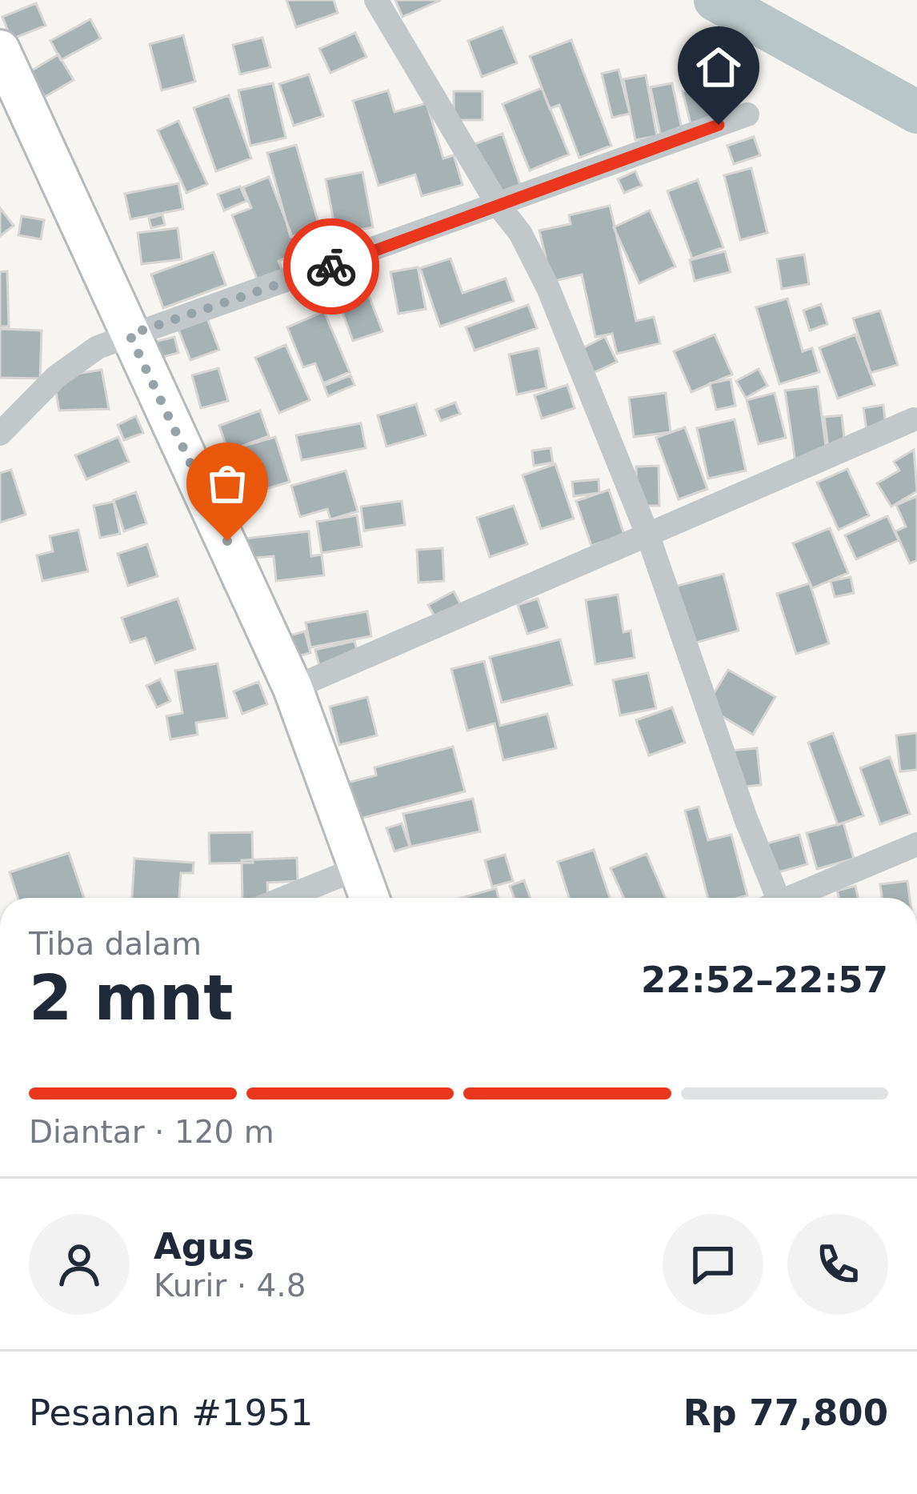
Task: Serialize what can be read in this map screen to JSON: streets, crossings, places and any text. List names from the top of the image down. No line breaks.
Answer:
{"page":{"heading":["2 mnt","Tiba dalam","22:52–22:57"],"panel":["Agus","Kurir · 4.8","Pesanan #1951","Rp 77,800"],"bar":"Diantar · 120 m"}}
